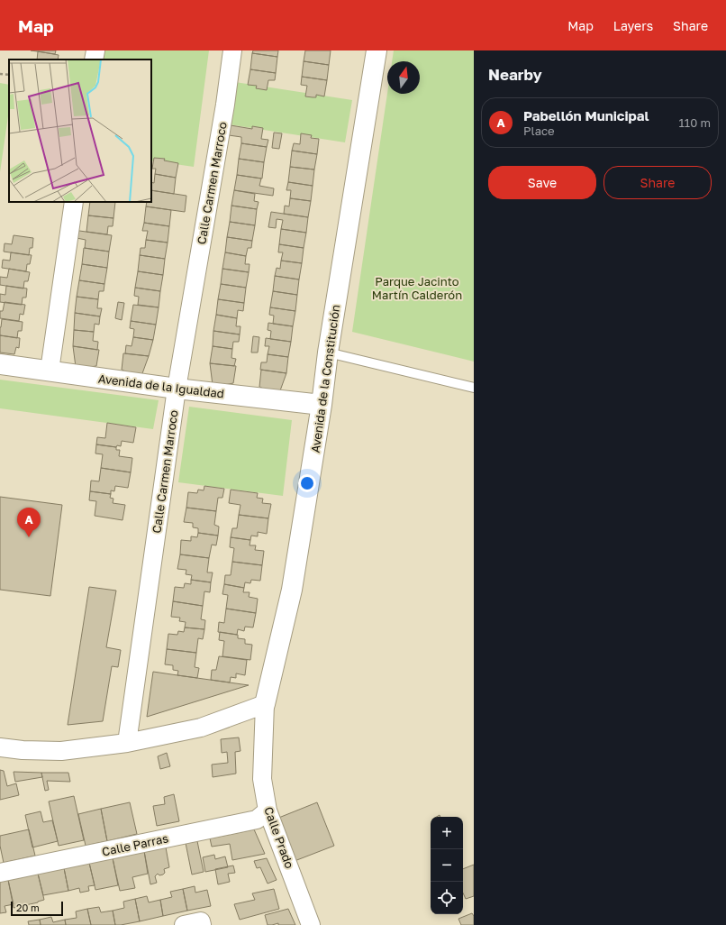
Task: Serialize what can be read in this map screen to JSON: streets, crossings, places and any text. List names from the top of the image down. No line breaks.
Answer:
{"streets":{"street":["Calle Carmen Marroco","Avenida de la Constitución","Avenida de la Igualdad","Calle Prado","Calle Parras"]},"crossings":[["Calle Carmen Marroco","Avenida de la Igualdad"],["Avenida de la Constitución","Avenida de la Igualdad"],["Avenida de la Constitución","Calle Prado"],["Calle Prado","Calle Parras"]],"parks":["Parque Jacinto Martín Calderón"],"scale_bar":"20 m","north":"top","page":{"header":"Map","nav":["Map","Layers","Share"],"heading":"Nearby","list":[{"mark":"A","name":"Pabellón Municipal","note":"Place","value":"110 m"}],"buttons":["Save","Share"],"pins":"A","map_buttons":["+","−"],"scale":"20 m"}}
